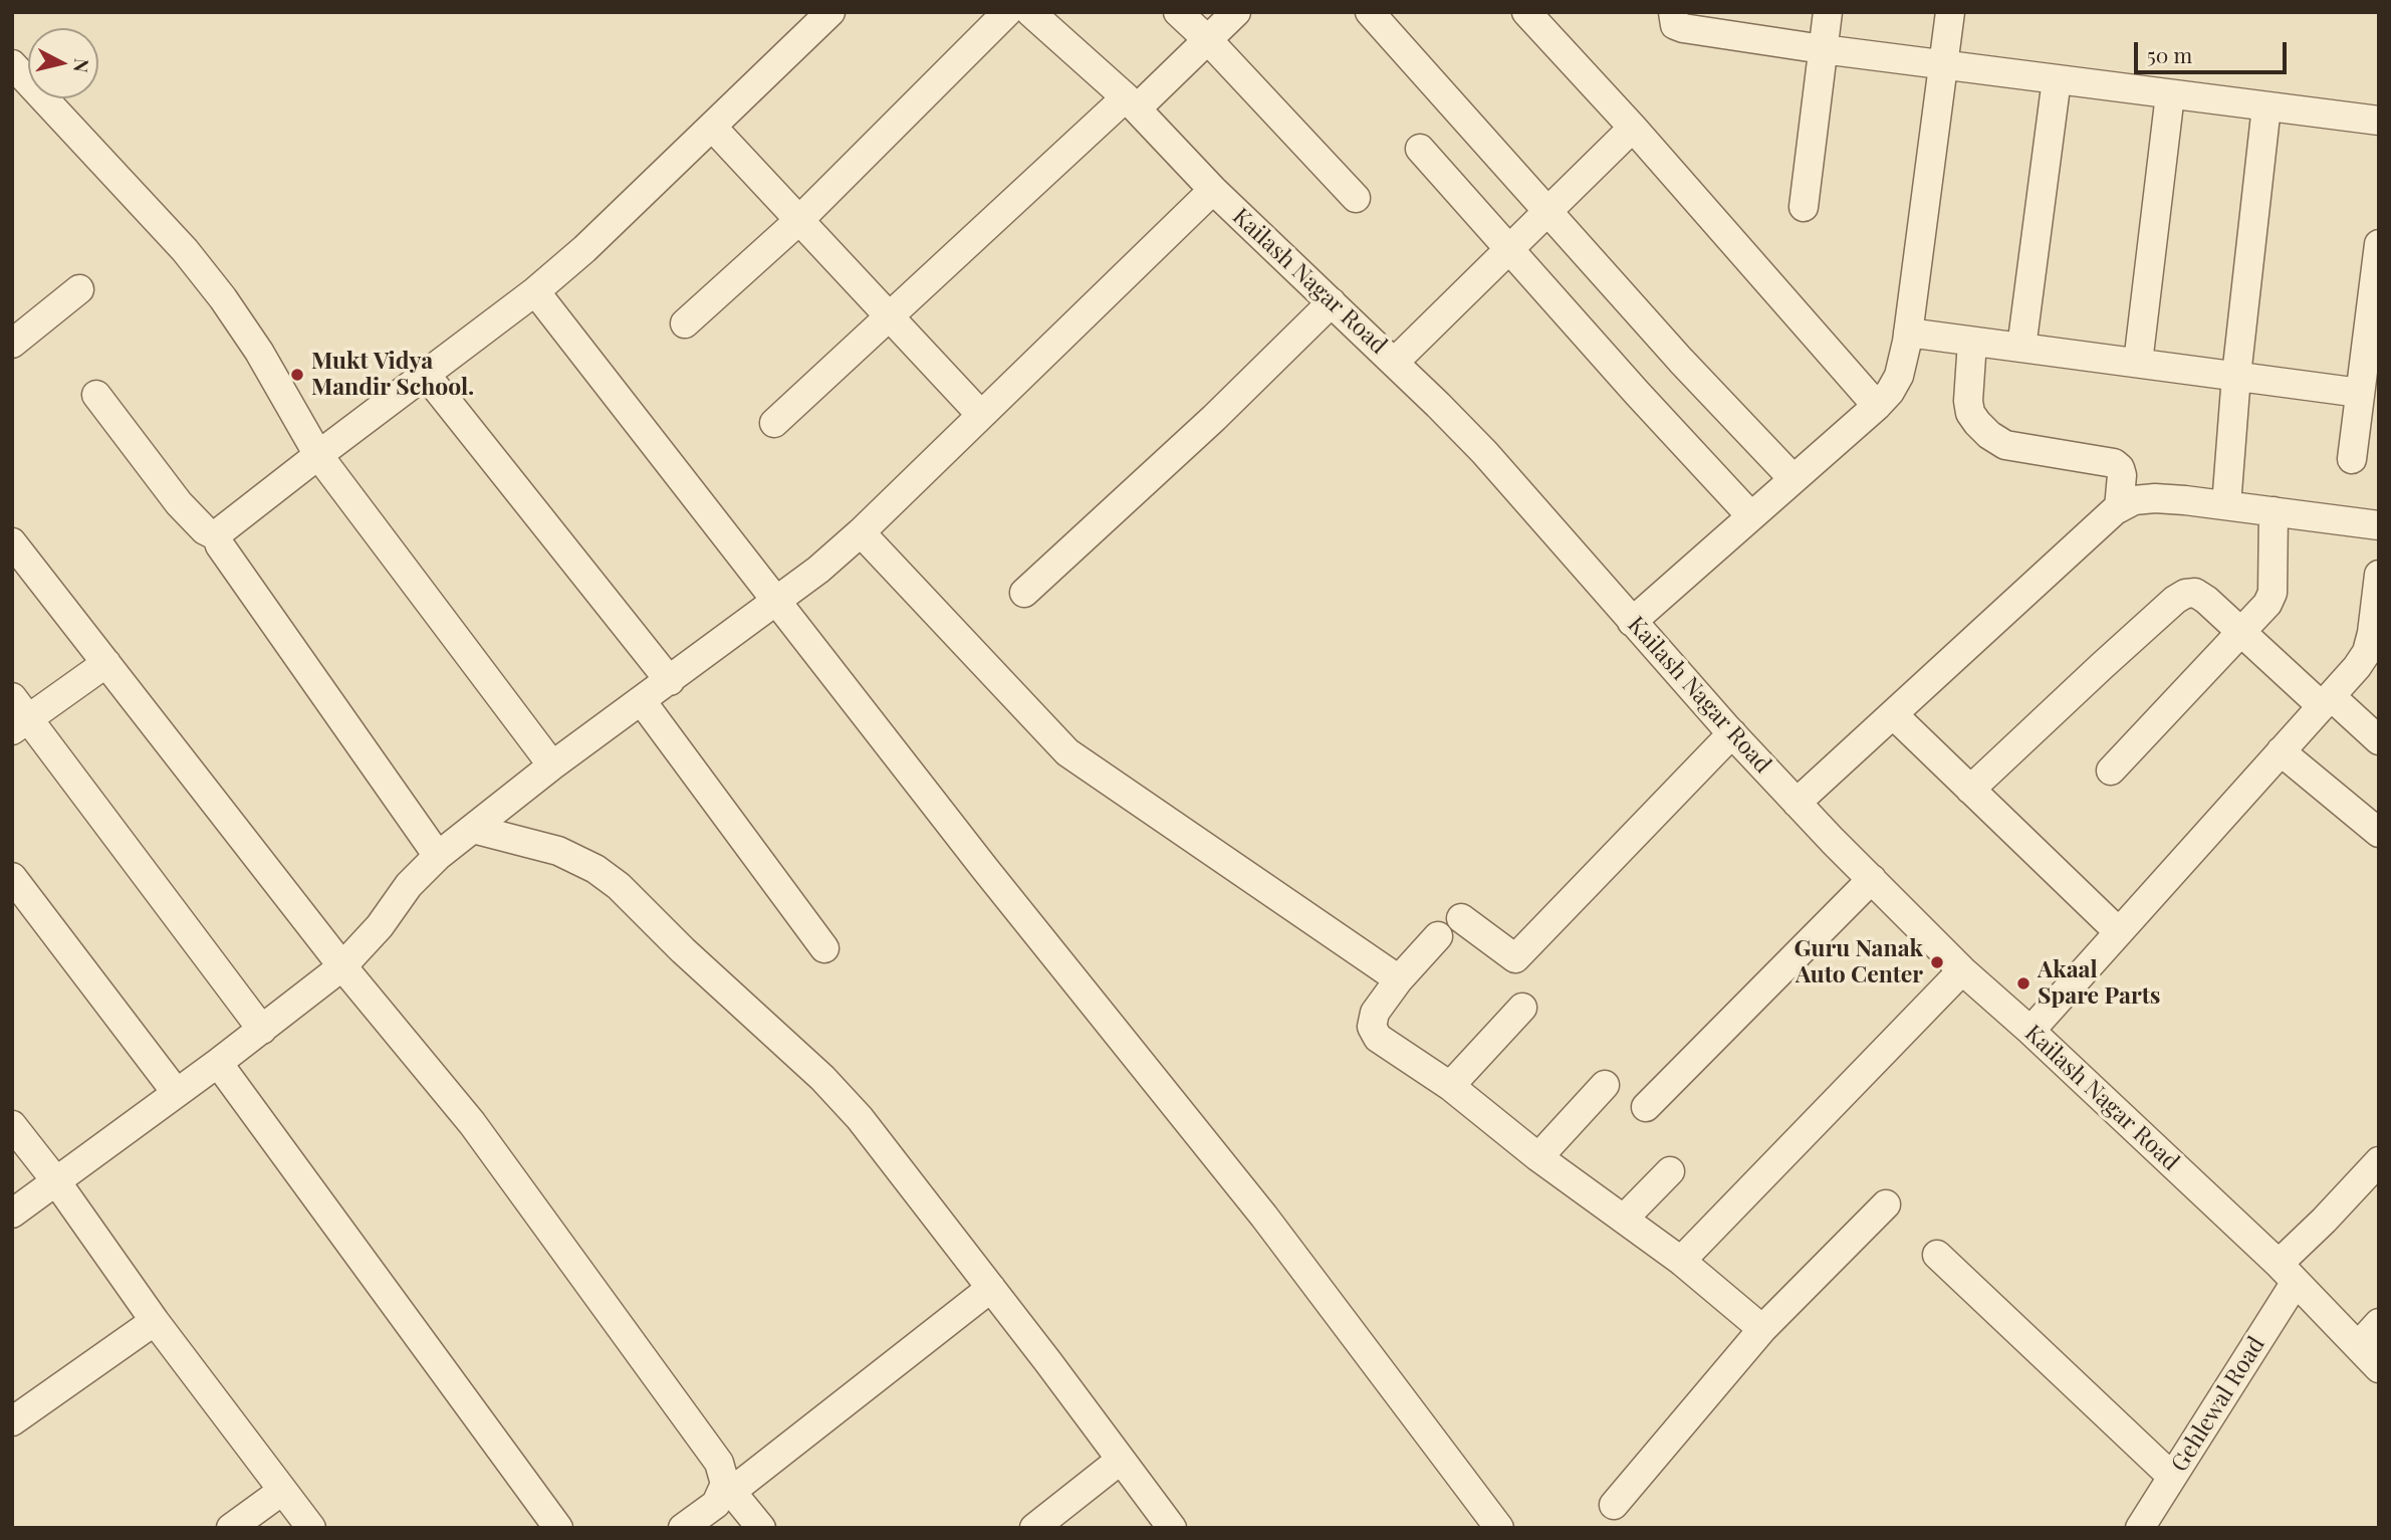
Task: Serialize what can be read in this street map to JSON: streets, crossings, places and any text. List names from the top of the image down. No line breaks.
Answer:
{"streets":{"street":["Kailash Nagar Road","Gehlewal Road"]},"crossings":[["Kailash Nagar Road","Gehlewal Road"]],"places":["Mukt Vidya Mandir School.","Guru Nanak Auto Center","Akaal Spare Parts"],"scale_bar":"50 m","north":"right"}
